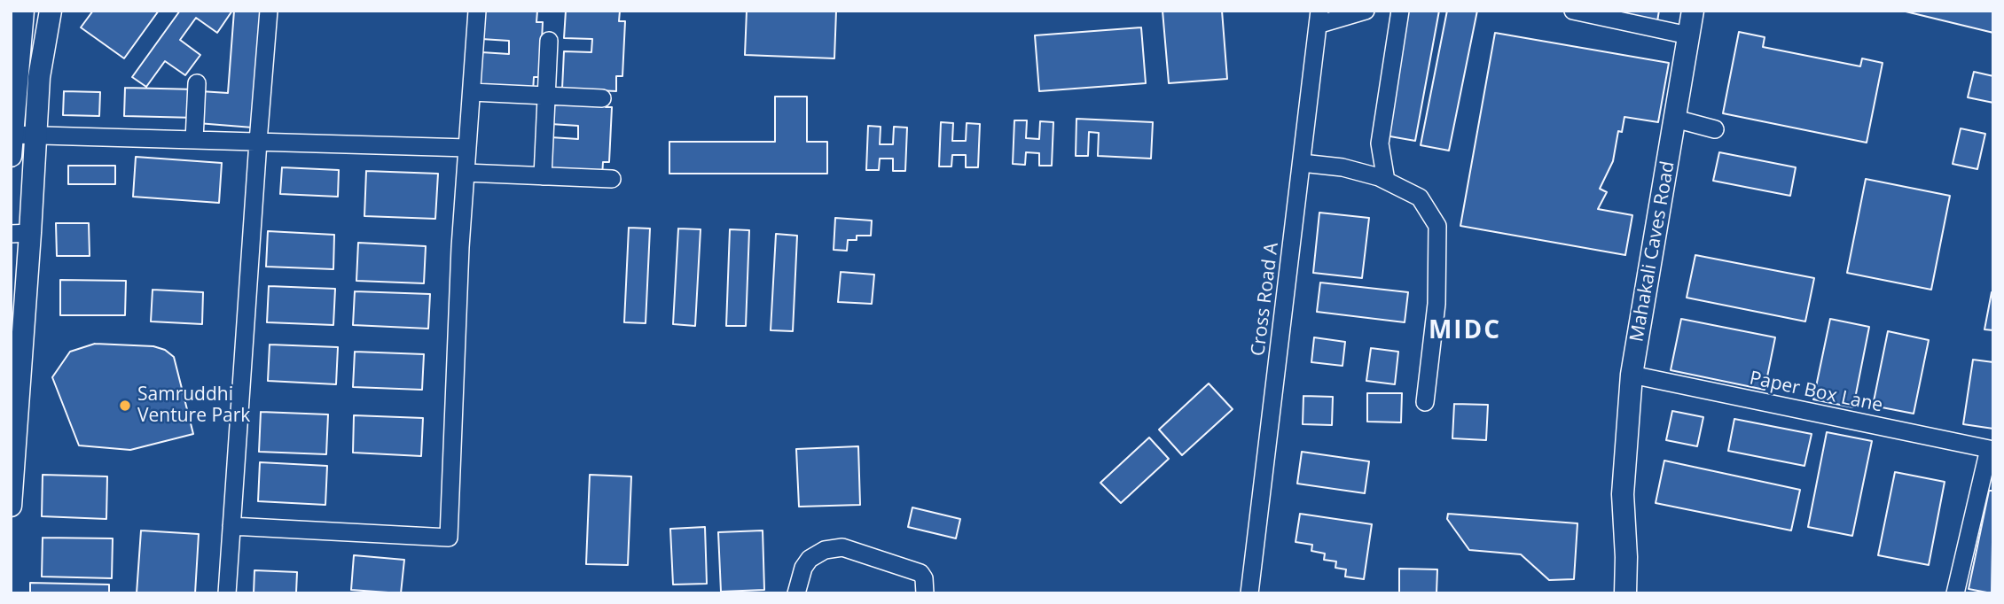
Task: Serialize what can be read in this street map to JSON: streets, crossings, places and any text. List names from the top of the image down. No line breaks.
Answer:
{"streets":{"main road":["Mahakali Caves Road"],"street":["Cross Road A","Paper Box Lane"]},"crossings":[["Mahakali Caves Road","Paper Box Lane"]],"districts":["MIDC"],"places":["Samruddhi Venture Park"]}
